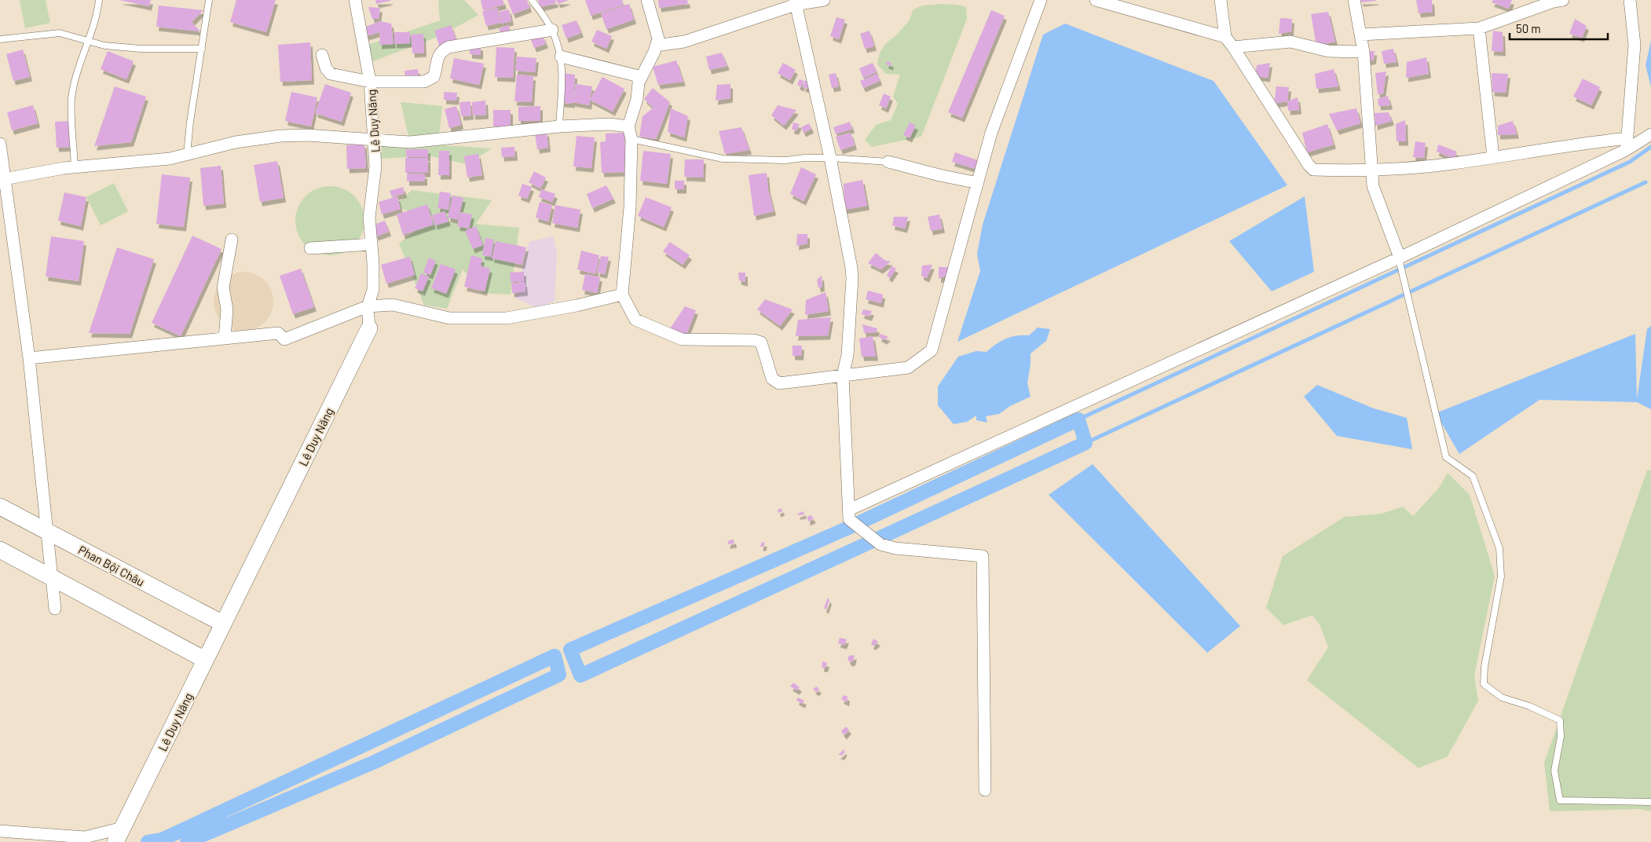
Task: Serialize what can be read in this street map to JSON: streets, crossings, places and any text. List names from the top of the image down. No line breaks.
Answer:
{"streets":{"street":["Lê Duy Năng","Phan Bội Châu"]},"crossings":[["Lê Duy Năng","Phan Bội Châu"]],"scale_bar":"50 m"}
